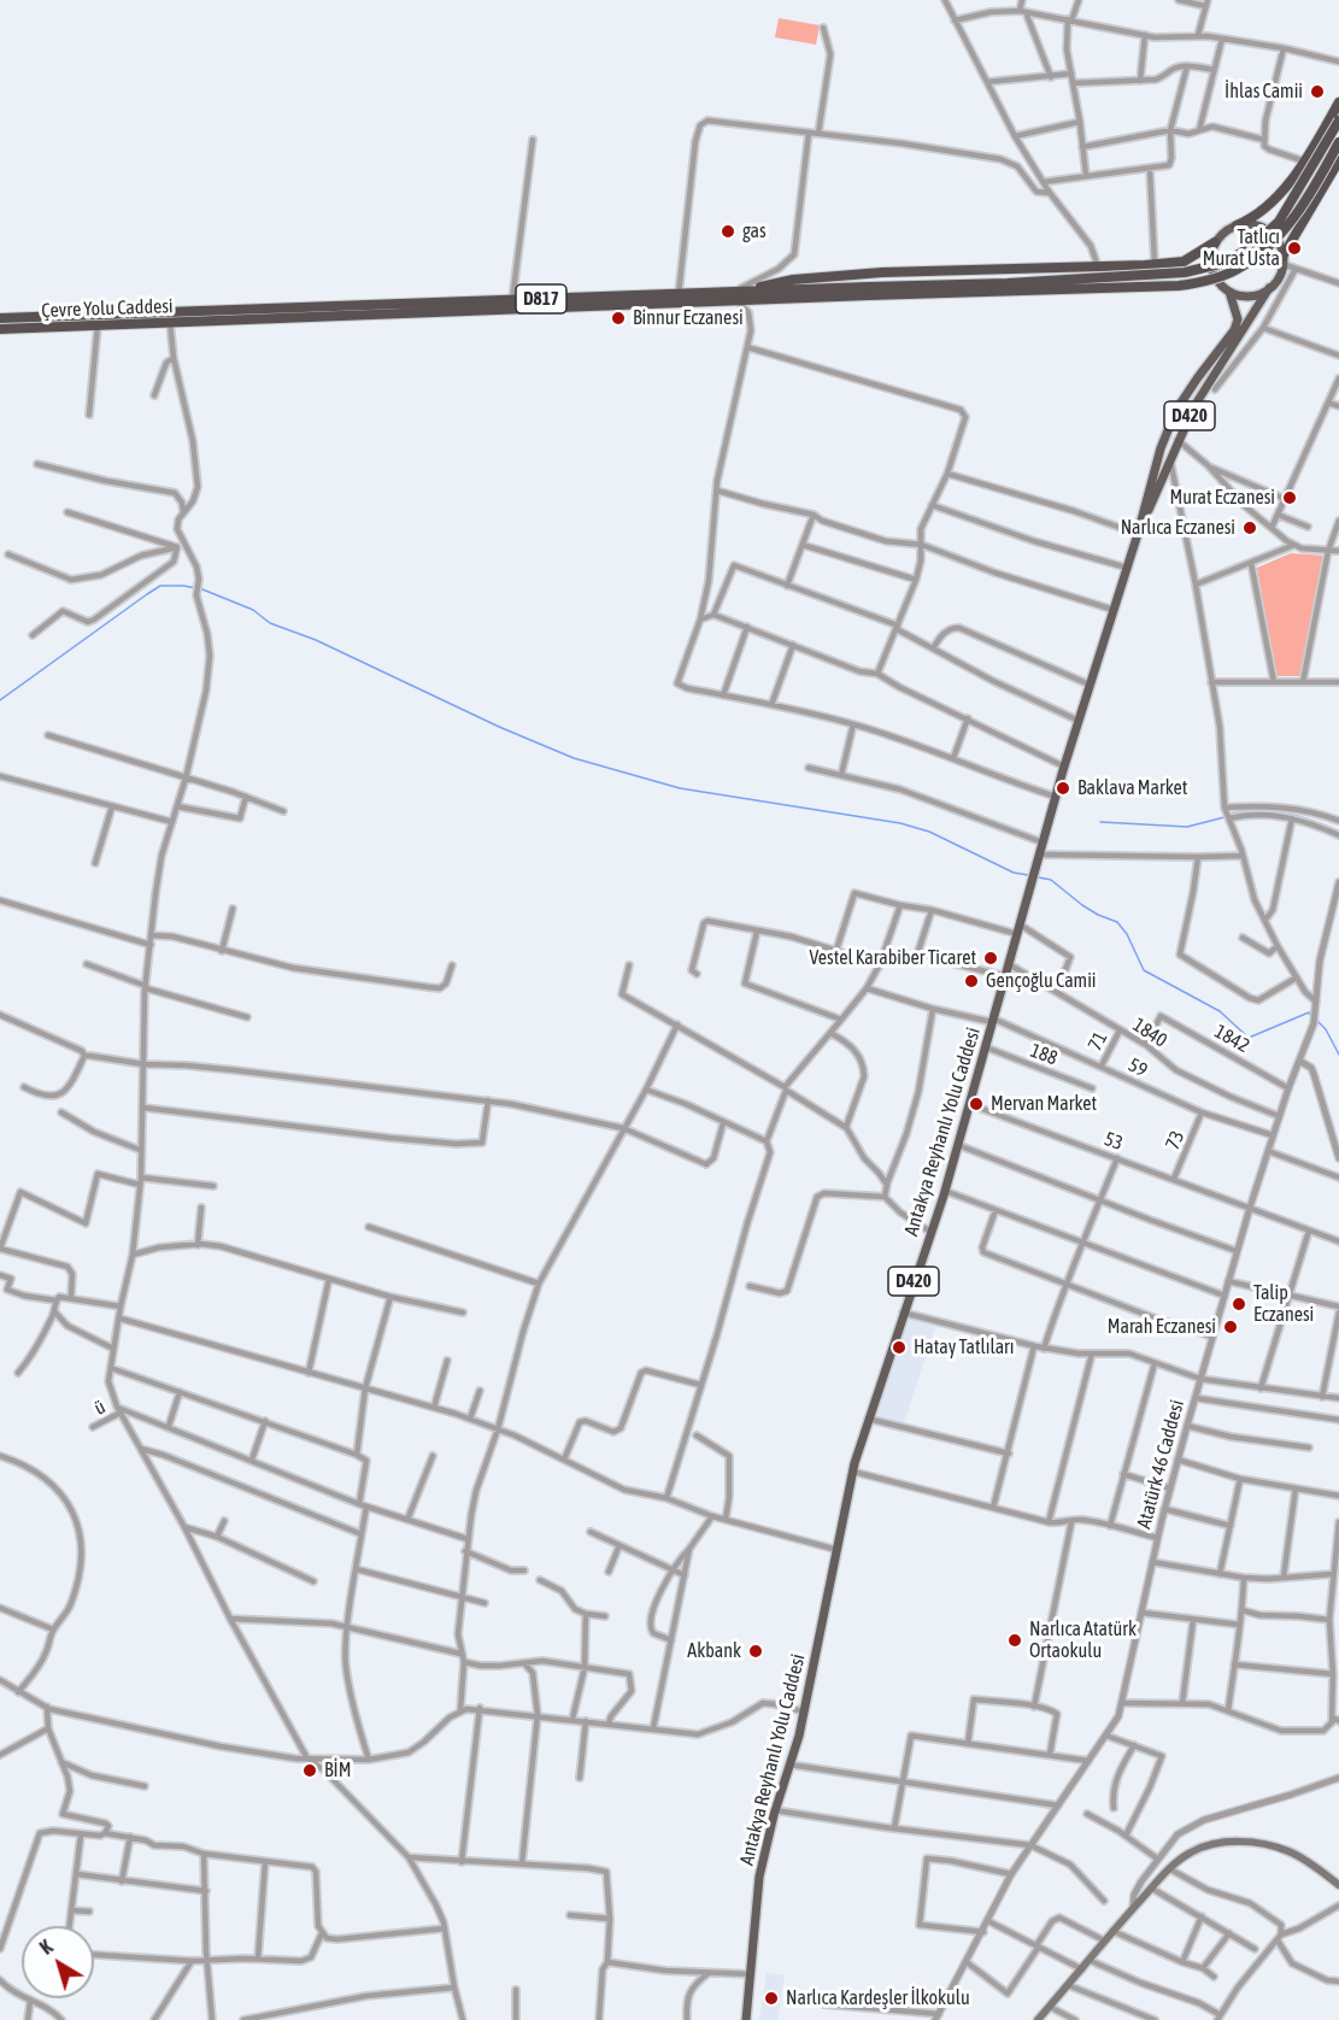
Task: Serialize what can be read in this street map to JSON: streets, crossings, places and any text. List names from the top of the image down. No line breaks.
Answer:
{"streets":{"highway":["D817","Çevre Yolu Caddesi"],"main road":["D420","Antakya Reyhanlı Yolu Caddesi"],"street":["1840","1842","71","188","59","73","53","ü","Atatürk 46 Caddesi"]},"crossings":[["D817","Çevre Yolu Caddesi"],["D420","Antakya Reyhanlı Yolu Caddesi"],["1840","1842"],["1840","71"],["1840","Antakya Reyhanlı Yolu Caddesi"],["1840","Atatürk 46 Caddesi"],["1842","Atatürk 46 Caddesi"],["71","59"],["188","Antakya Reyhanlı Yolu Caddesi"],["59","Antakya Reyhanlı Yolu Caddesi"],["59","73"],["59","Atatürk 46 Caddesi"],["Antakya Reyhanlı Yolu Caddesi","53"],["73","53"],["53","Atatürk 46 Caddesi"]],"places":["İhlas Camii","gas","Tatlıcı Murat Usta","Binnur Eczanesi","Murat Eczanesi","Narlıca Eczanesi","Baklava Market","Vestel Karabiber Ticaret","Gençoğlu Camii","Mervan Market","Talip Eczanesi","Marah Eczanesi","Hatay Tatlıları","Narlıca Atatürk Ortaokulu","Akbank","BİM","Narlıca Kardeşler İlkokulu"],"north":"top left"}
